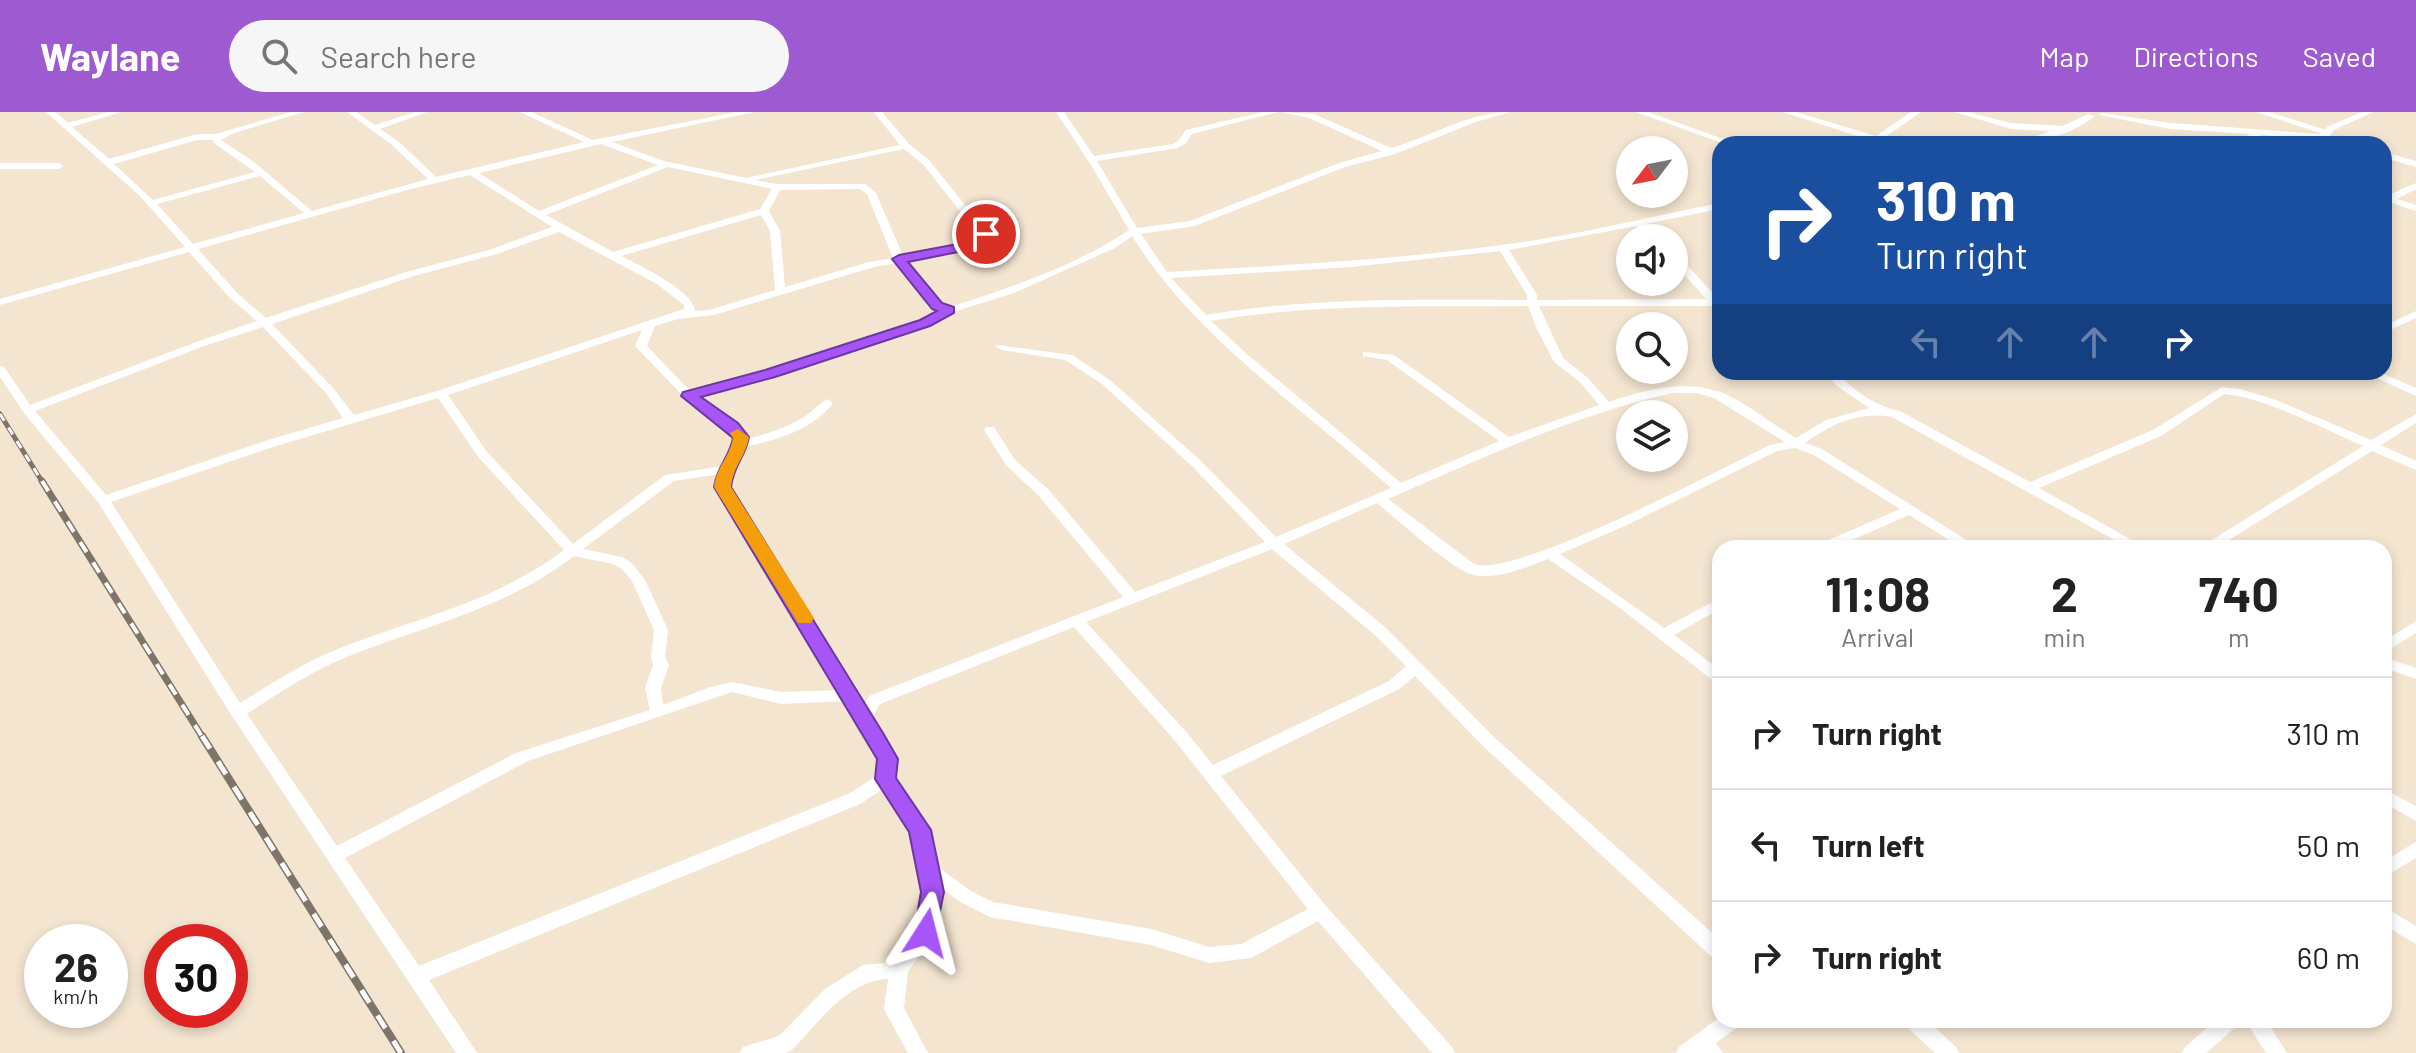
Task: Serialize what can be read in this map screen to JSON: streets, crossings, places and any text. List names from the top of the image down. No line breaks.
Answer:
{"north":"bottom left","page":{"header":"Waylane","search":"Search here","nav":["Map","Directions","Saved"],"turn":["310 m","Turn right"],"eta":["11:08","Arrival","2","min","740","m"],"list":[{"name":"Turn right","value":"310 m"},{"name":"Turn left","value":"50 m"},{"name":"Turn right","value":"60 m"}],"speed":"26 km/h","limit":"30"}}
